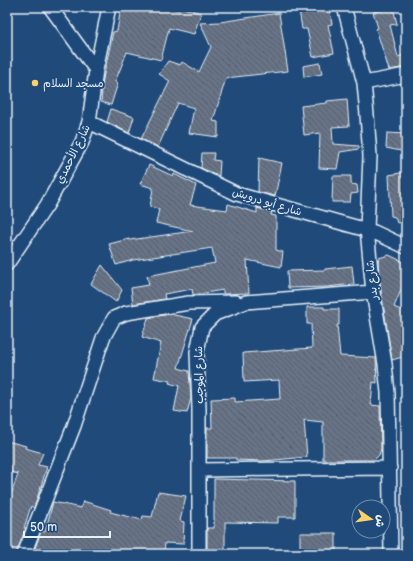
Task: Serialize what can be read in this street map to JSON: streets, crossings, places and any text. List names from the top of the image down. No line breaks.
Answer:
{"streets":{"street":["شارع الأحمدي","شارع أبو درويش","شارع بدر","شارع الموجب"]},"crossings":[["شارع الأحمدي","شارع أبو درويش"],["شارع أبو درويش","شارع بدر"],["شارع بدر","شارع الموجب"]],"places":["مسجد السلام"],"scale_bar":"50 m","north":"right"}
